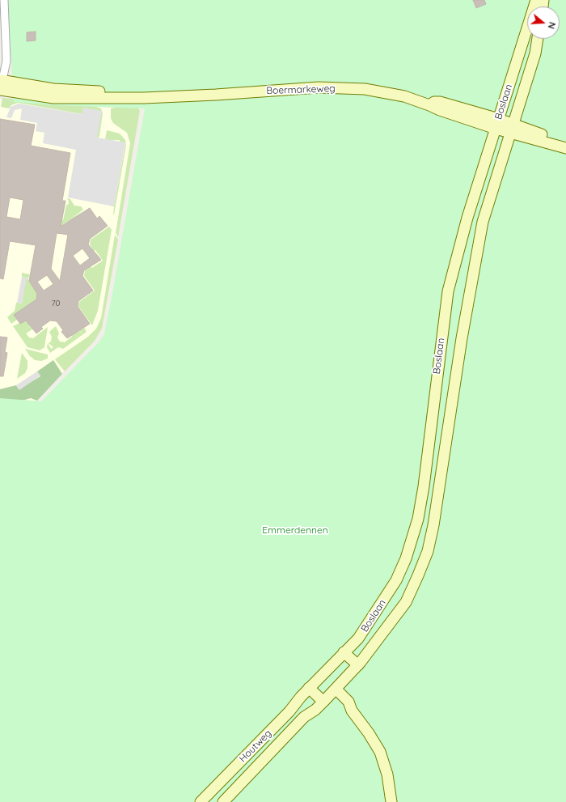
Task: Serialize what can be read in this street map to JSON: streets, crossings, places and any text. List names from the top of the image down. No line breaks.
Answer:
{"streets":{"main road":["Boermarkeweg","Boslaan","Houtweg"]},"crossings":[["Boermarkeweg","Boslaan"],["Boslaan","Houtweg"]],"parks":["Emmerdennen"],"house_numbers":["70"],"north":"right"}
